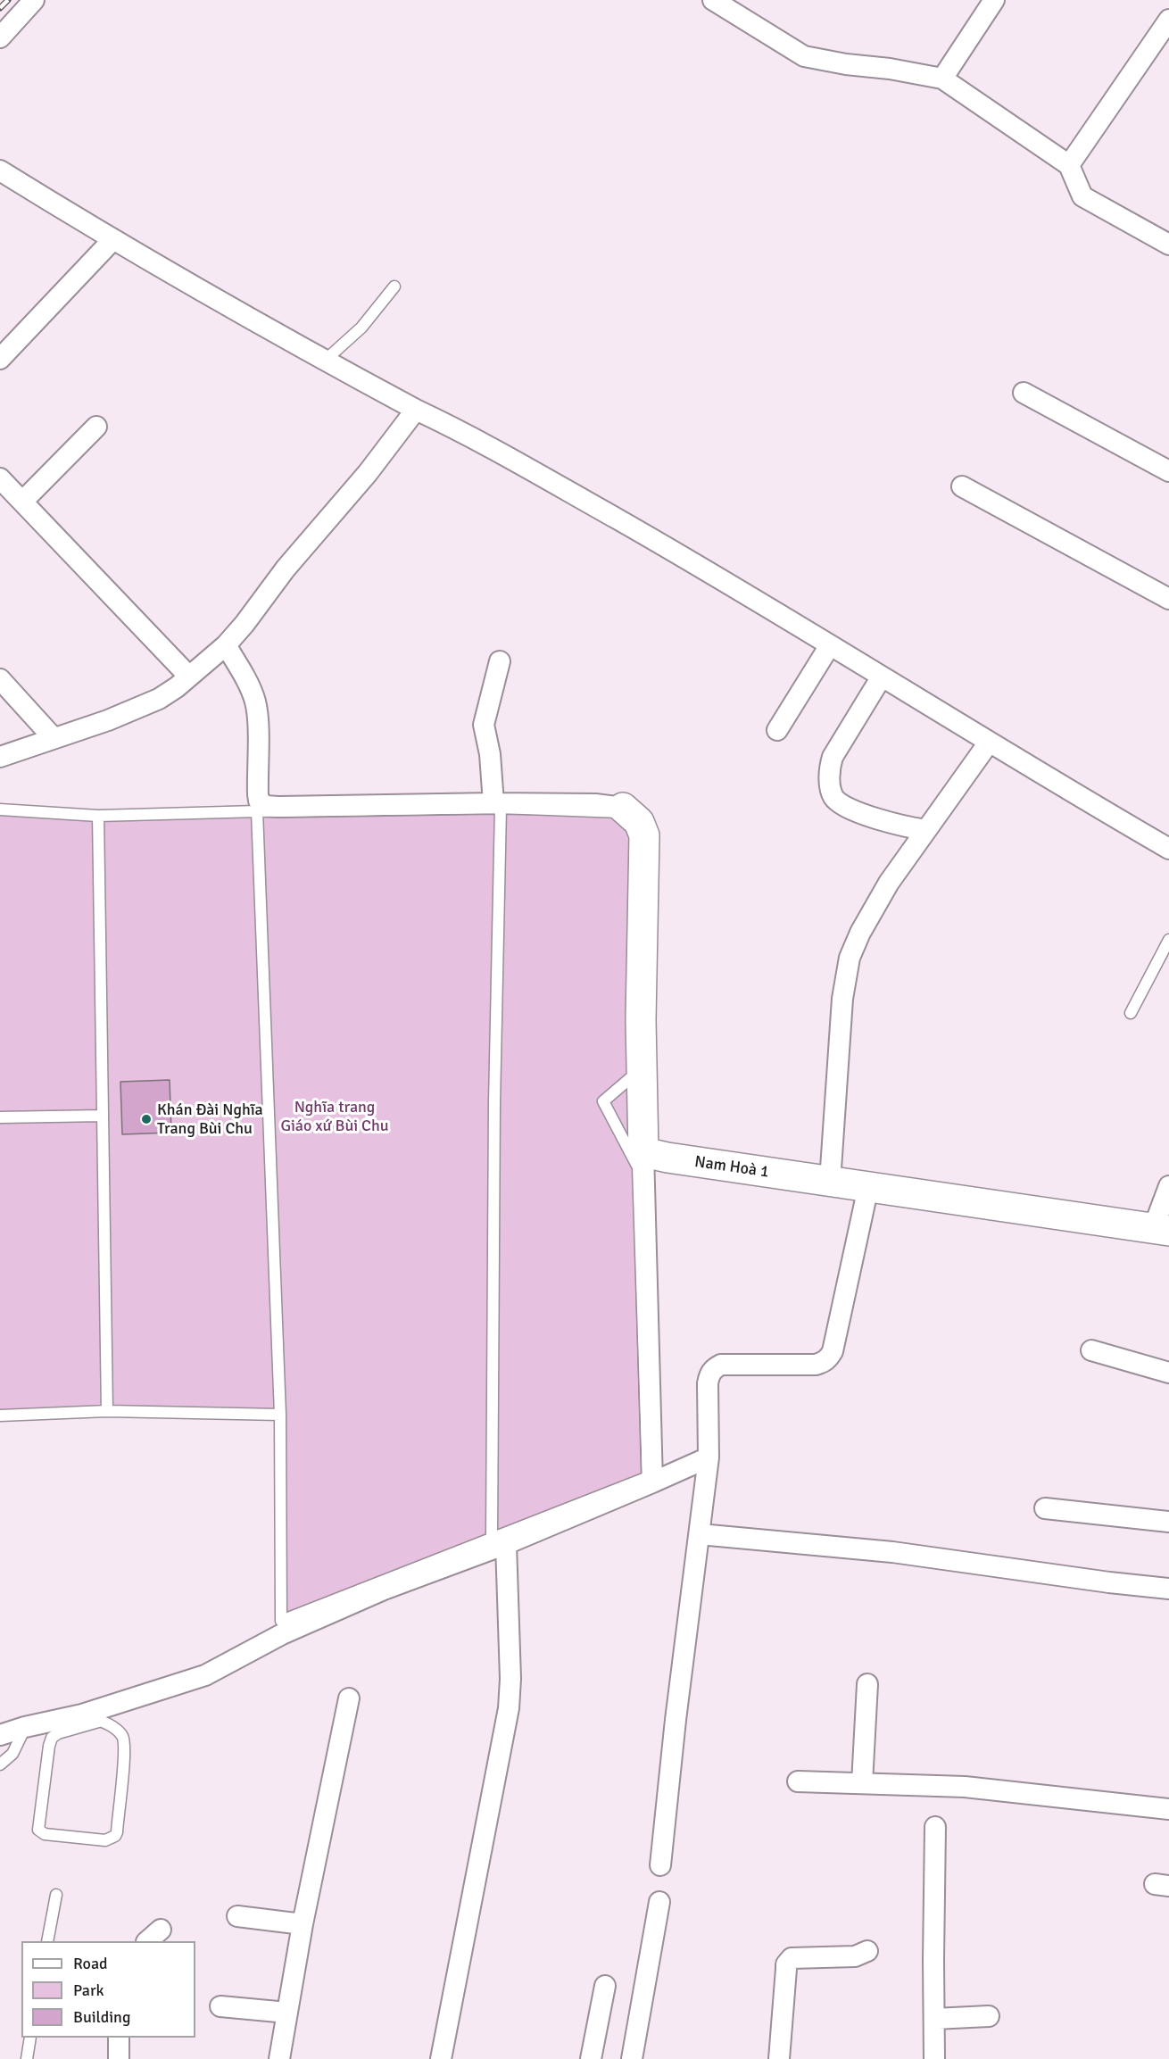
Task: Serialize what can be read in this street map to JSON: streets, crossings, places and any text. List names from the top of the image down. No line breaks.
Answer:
{"streets":{"street":["Nam Hoà 1"]},"parks":["Nghĩa trang Giáo xứ Bùi Chu"],"places":["Khán Đài Nghĩa Trang Bùi Chu"],"legend":["Road","Park","Building"]}
